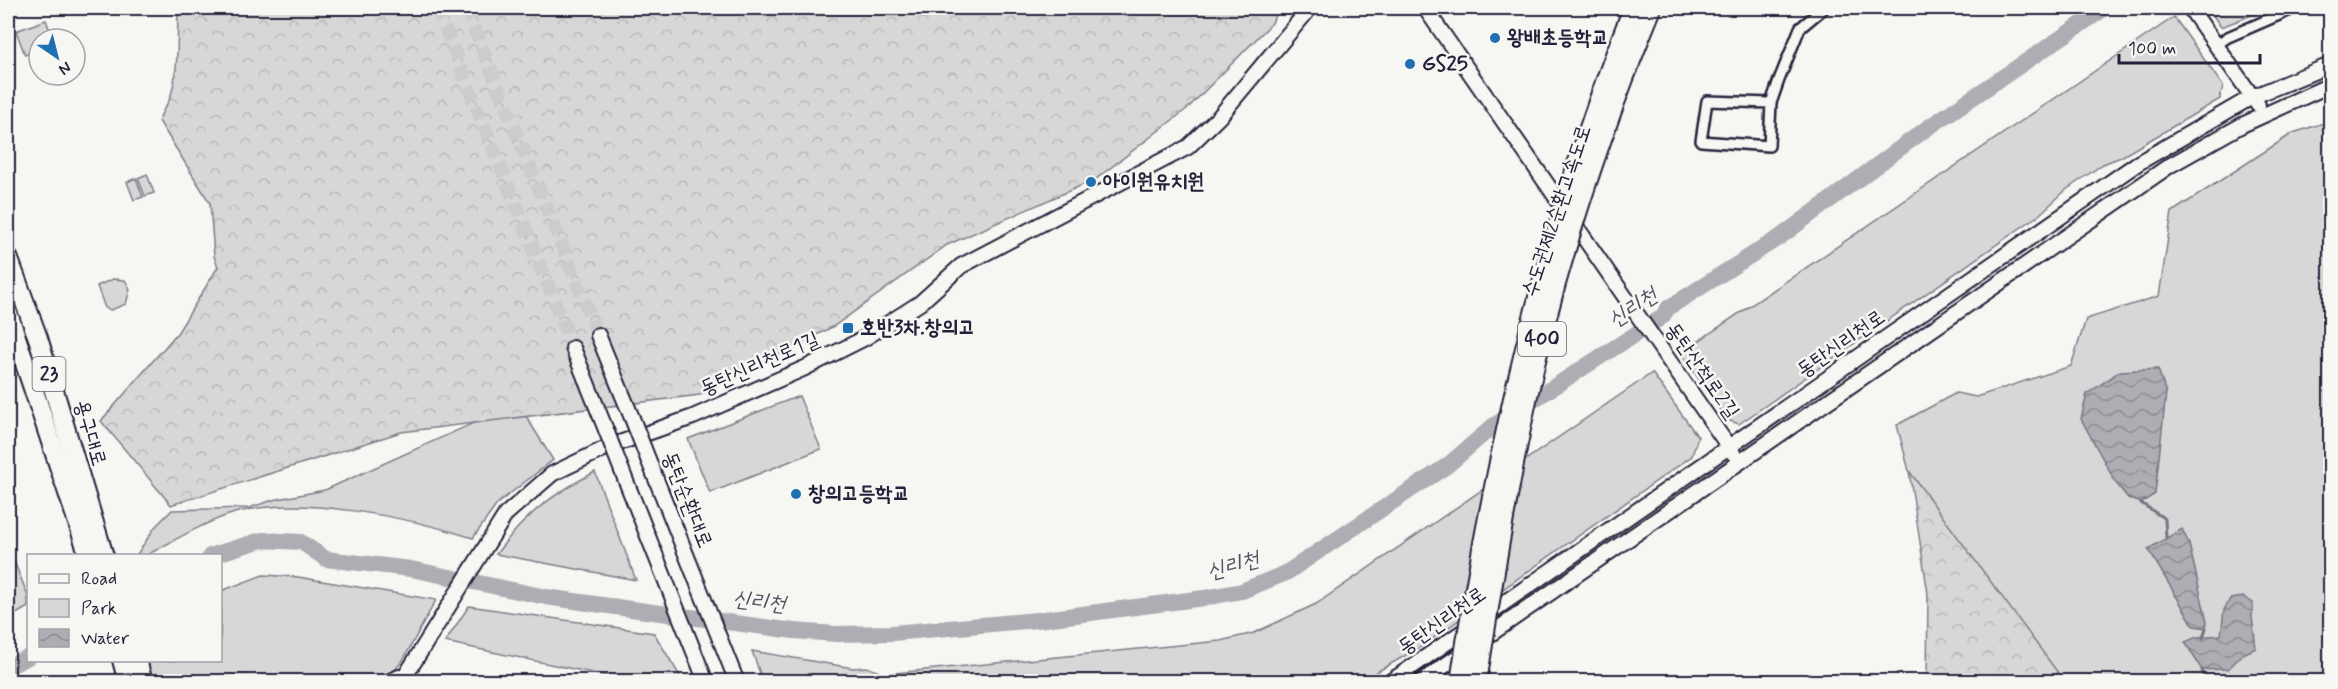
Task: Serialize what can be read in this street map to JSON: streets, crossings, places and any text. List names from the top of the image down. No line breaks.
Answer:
{"streets":{"highway":["수도권제2순환고속도로","400","23","용구대로"],"main road":["동탄신리천로","동탄신리천로1길","동탄산척로2길","동탄순환대로"]},"crossings":[["동탄신리천로","동탄산척로2길"]],"water":["신리천"],"places":{"other":["왕배초등학교","GS25","아이원유치원","창의고등학교"],"transit":["호반3차.창의고"]},"legend":["Road","Park","Water"],"scale_bar":"100 m","north":"bottom right"}
